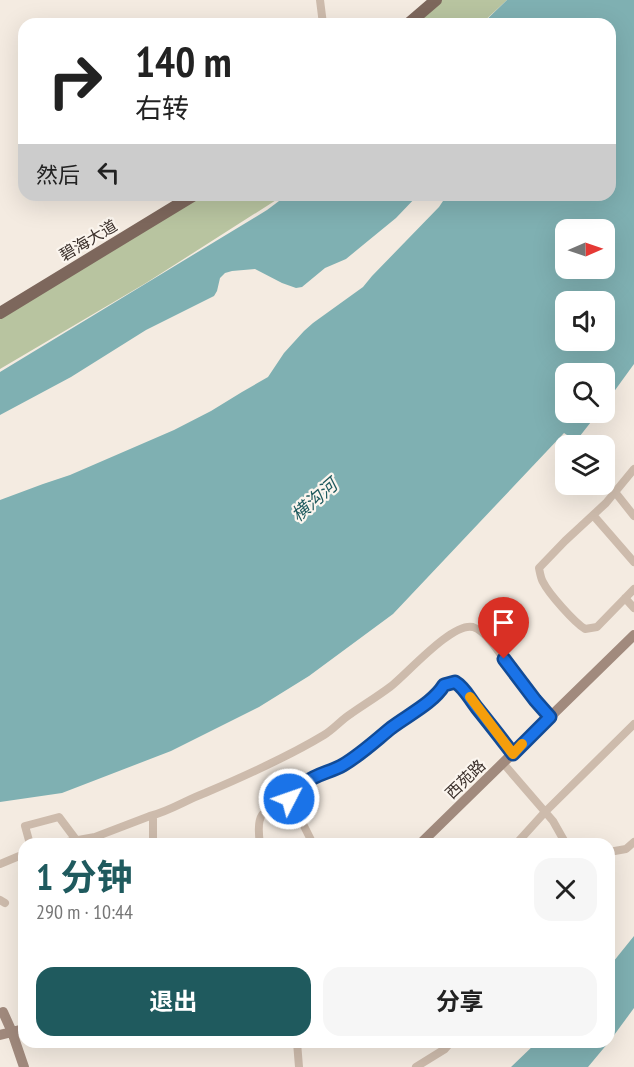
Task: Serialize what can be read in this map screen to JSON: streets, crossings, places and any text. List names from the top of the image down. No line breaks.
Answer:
{"streets":{"main road":["碧海大道","西苑路"]},"water":["横沟河"],"north":"right","page":{"turn":["140 m","右转"],"then":"然后","heading":["1 分钟","290 m · 10:44"],"buttons":["退出","分享"]}}
